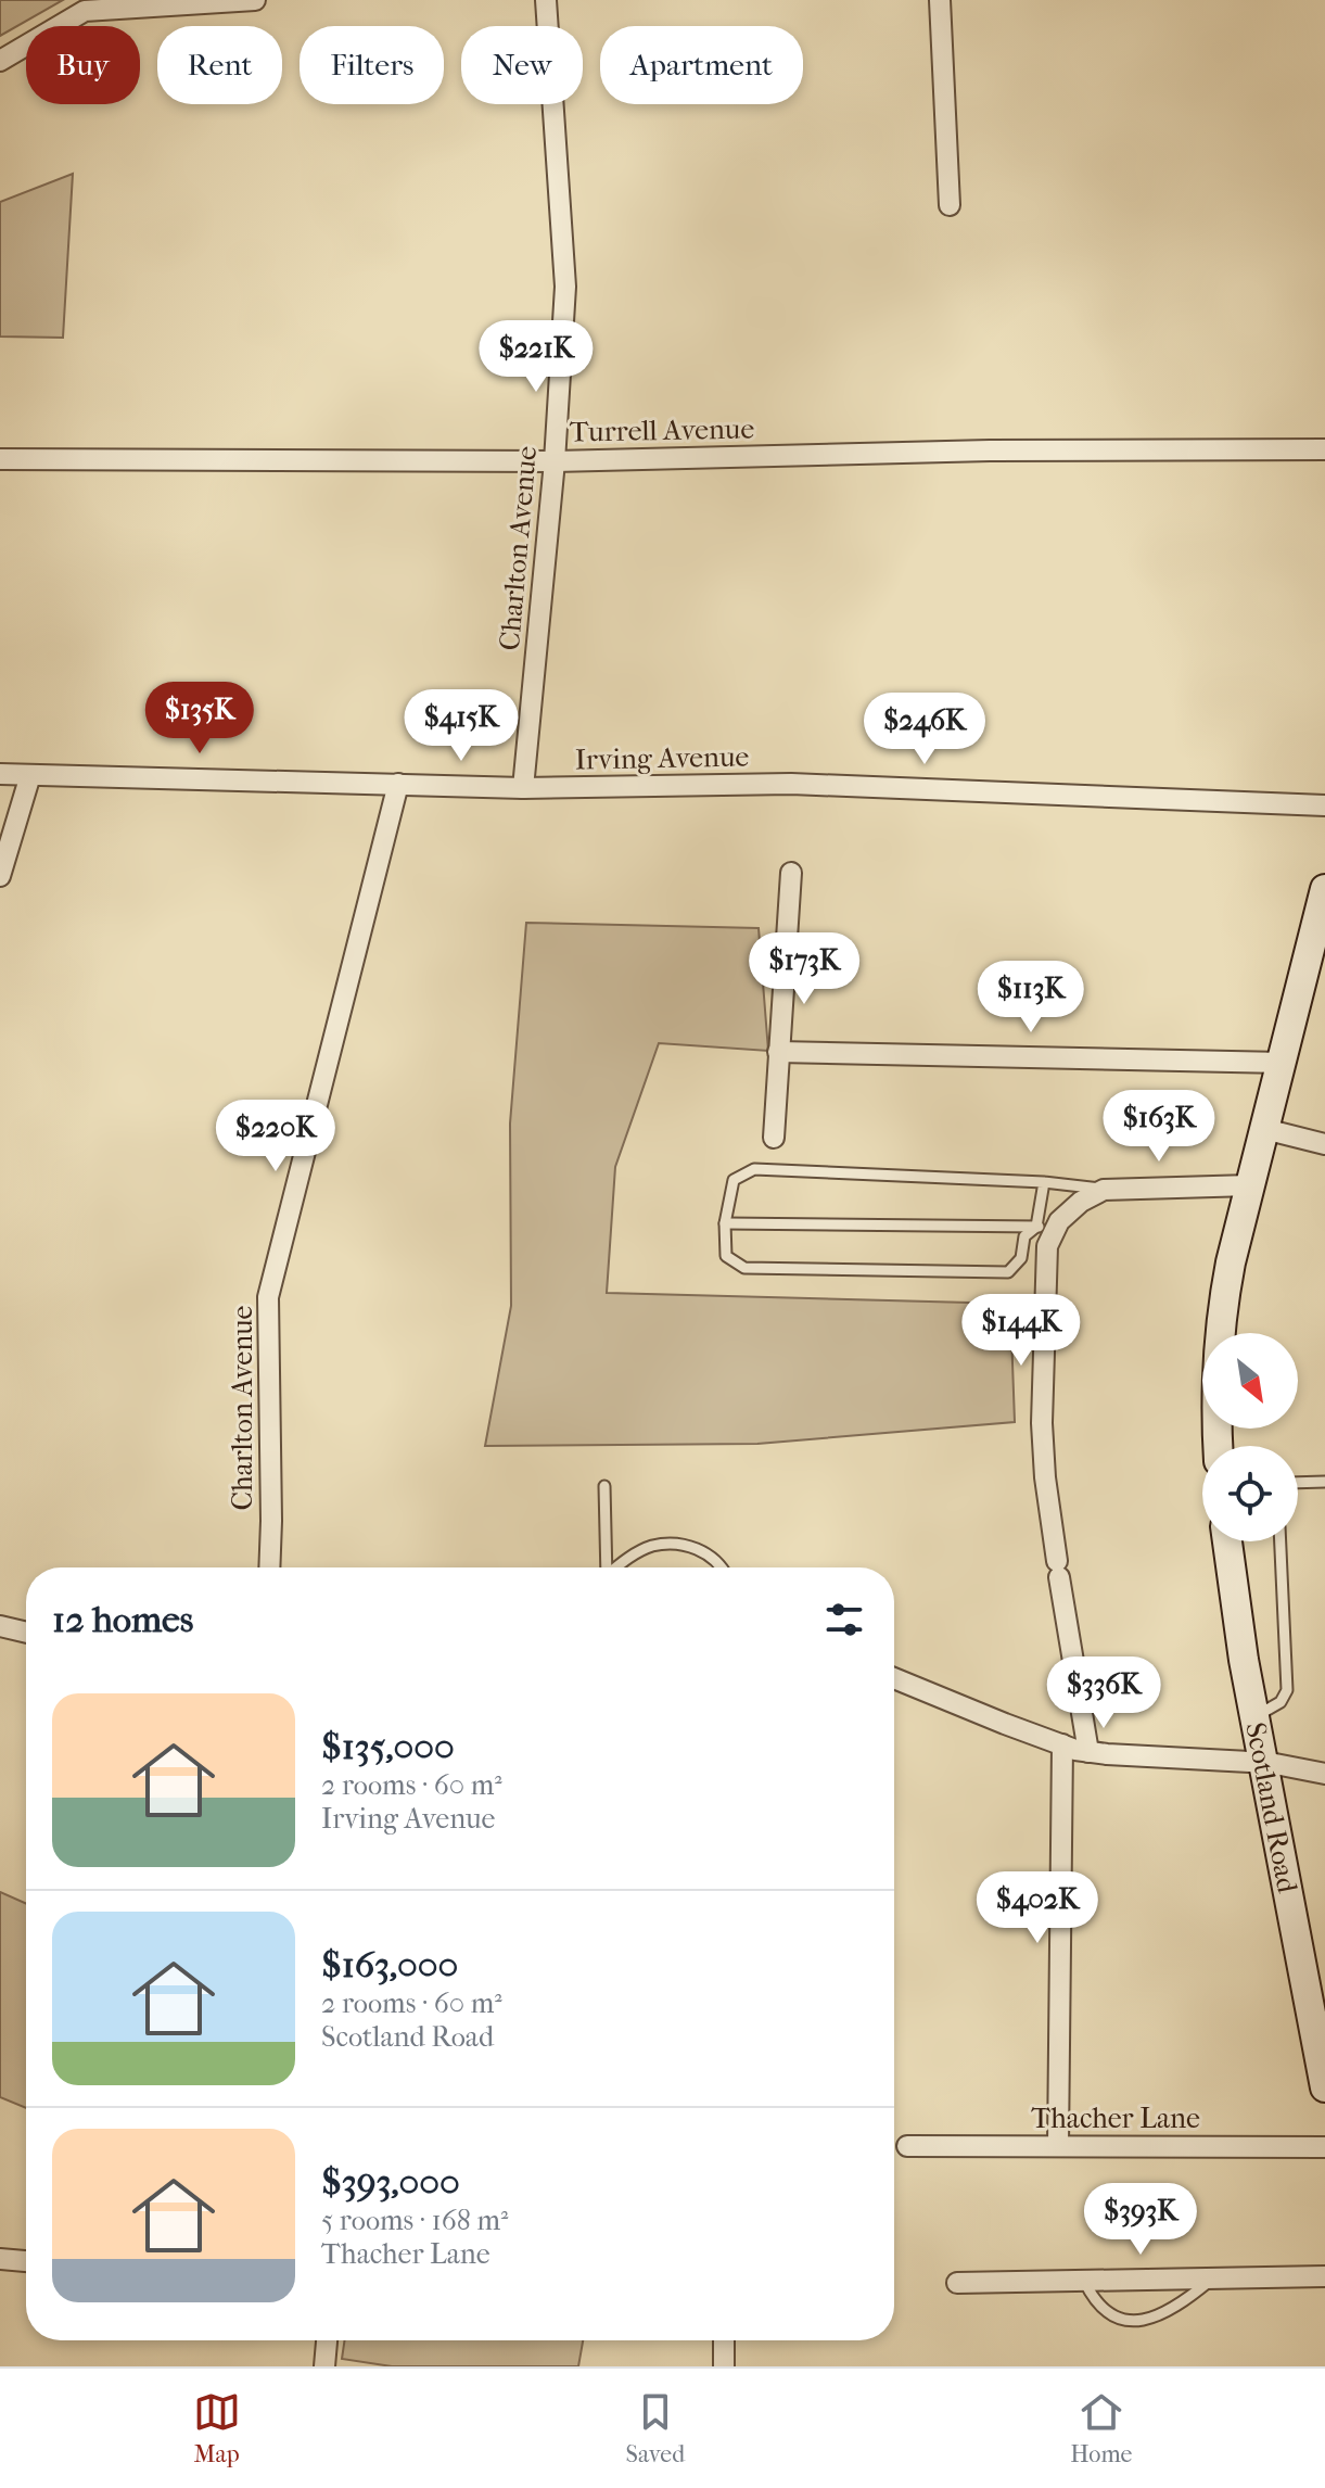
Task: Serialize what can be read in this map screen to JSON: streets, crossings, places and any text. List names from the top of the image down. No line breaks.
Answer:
{"streets":{"main road":["Scotland Road"],"street":["Turrell Avenue","Charlton Avenue","Irving Avenue","Thacher Lane"]},"crossings":[["Turrell Avenue","Charlton Avenue"],["Charlton Avenue","Irving Avenue"]],"north":"bottom right","page":{"chip":["Buy","Rent","Filters","New","Apartment"],"price":["$221K","$135K","$415K","$246K","$173K","$113K","$163K","$220K","$144K","$336K","$402K","$393K"],"heading":"12 homes","list":[{"name":"$135,000","note":"2 rooms · 60 m² · Irving Avenue"},{"name":"$163,000","note":"2 rooms · 60 m² · Scotland Road"},{"name":"$393,000","note":"5 rooms · 168 m² · Thacher Lane"}],"tabs":["Map","Saved","Home"]}}
